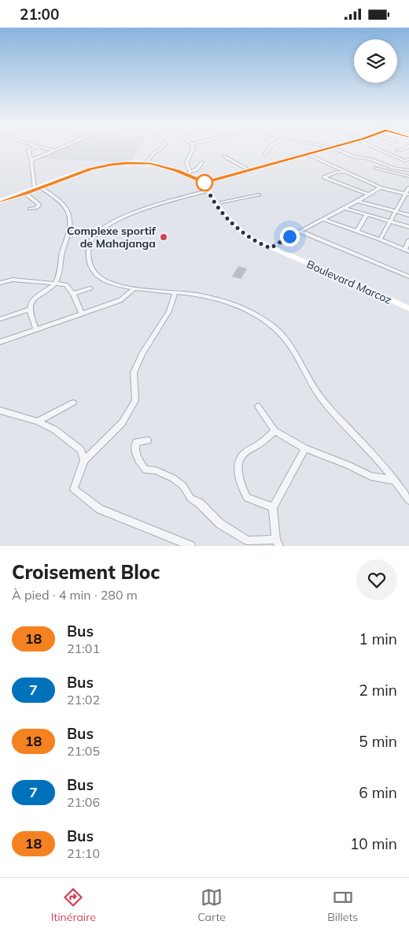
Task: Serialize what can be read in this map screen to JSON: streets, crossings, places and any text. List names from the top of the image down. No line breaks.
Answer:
{"streets":{"main road":["Boulevard Marcoz"]},"places":["Complexe sportif de Mahajanga"],"lines":["bus line 18"],"page":{"status":"21:00","heading":["Croisement Bloc","À pied · 4 min · 280 m"],"list":[{"mark":"18","name":"Bus","note":"21:01","value":"1 min"},{"mark":"7","name":"Bus","note":"21:02","value":"2 min"},{"mark":"18","name":"Bus","note":"21:05","value":"5 min"},{"mark":"7","name":"Bus","note":"21:06","value":"6 min"},{"mark":"18","name":"Bus","note":"21:10","value":"10 min"}],"tabs":["Itinéraire","Carte","Billets"]}}
